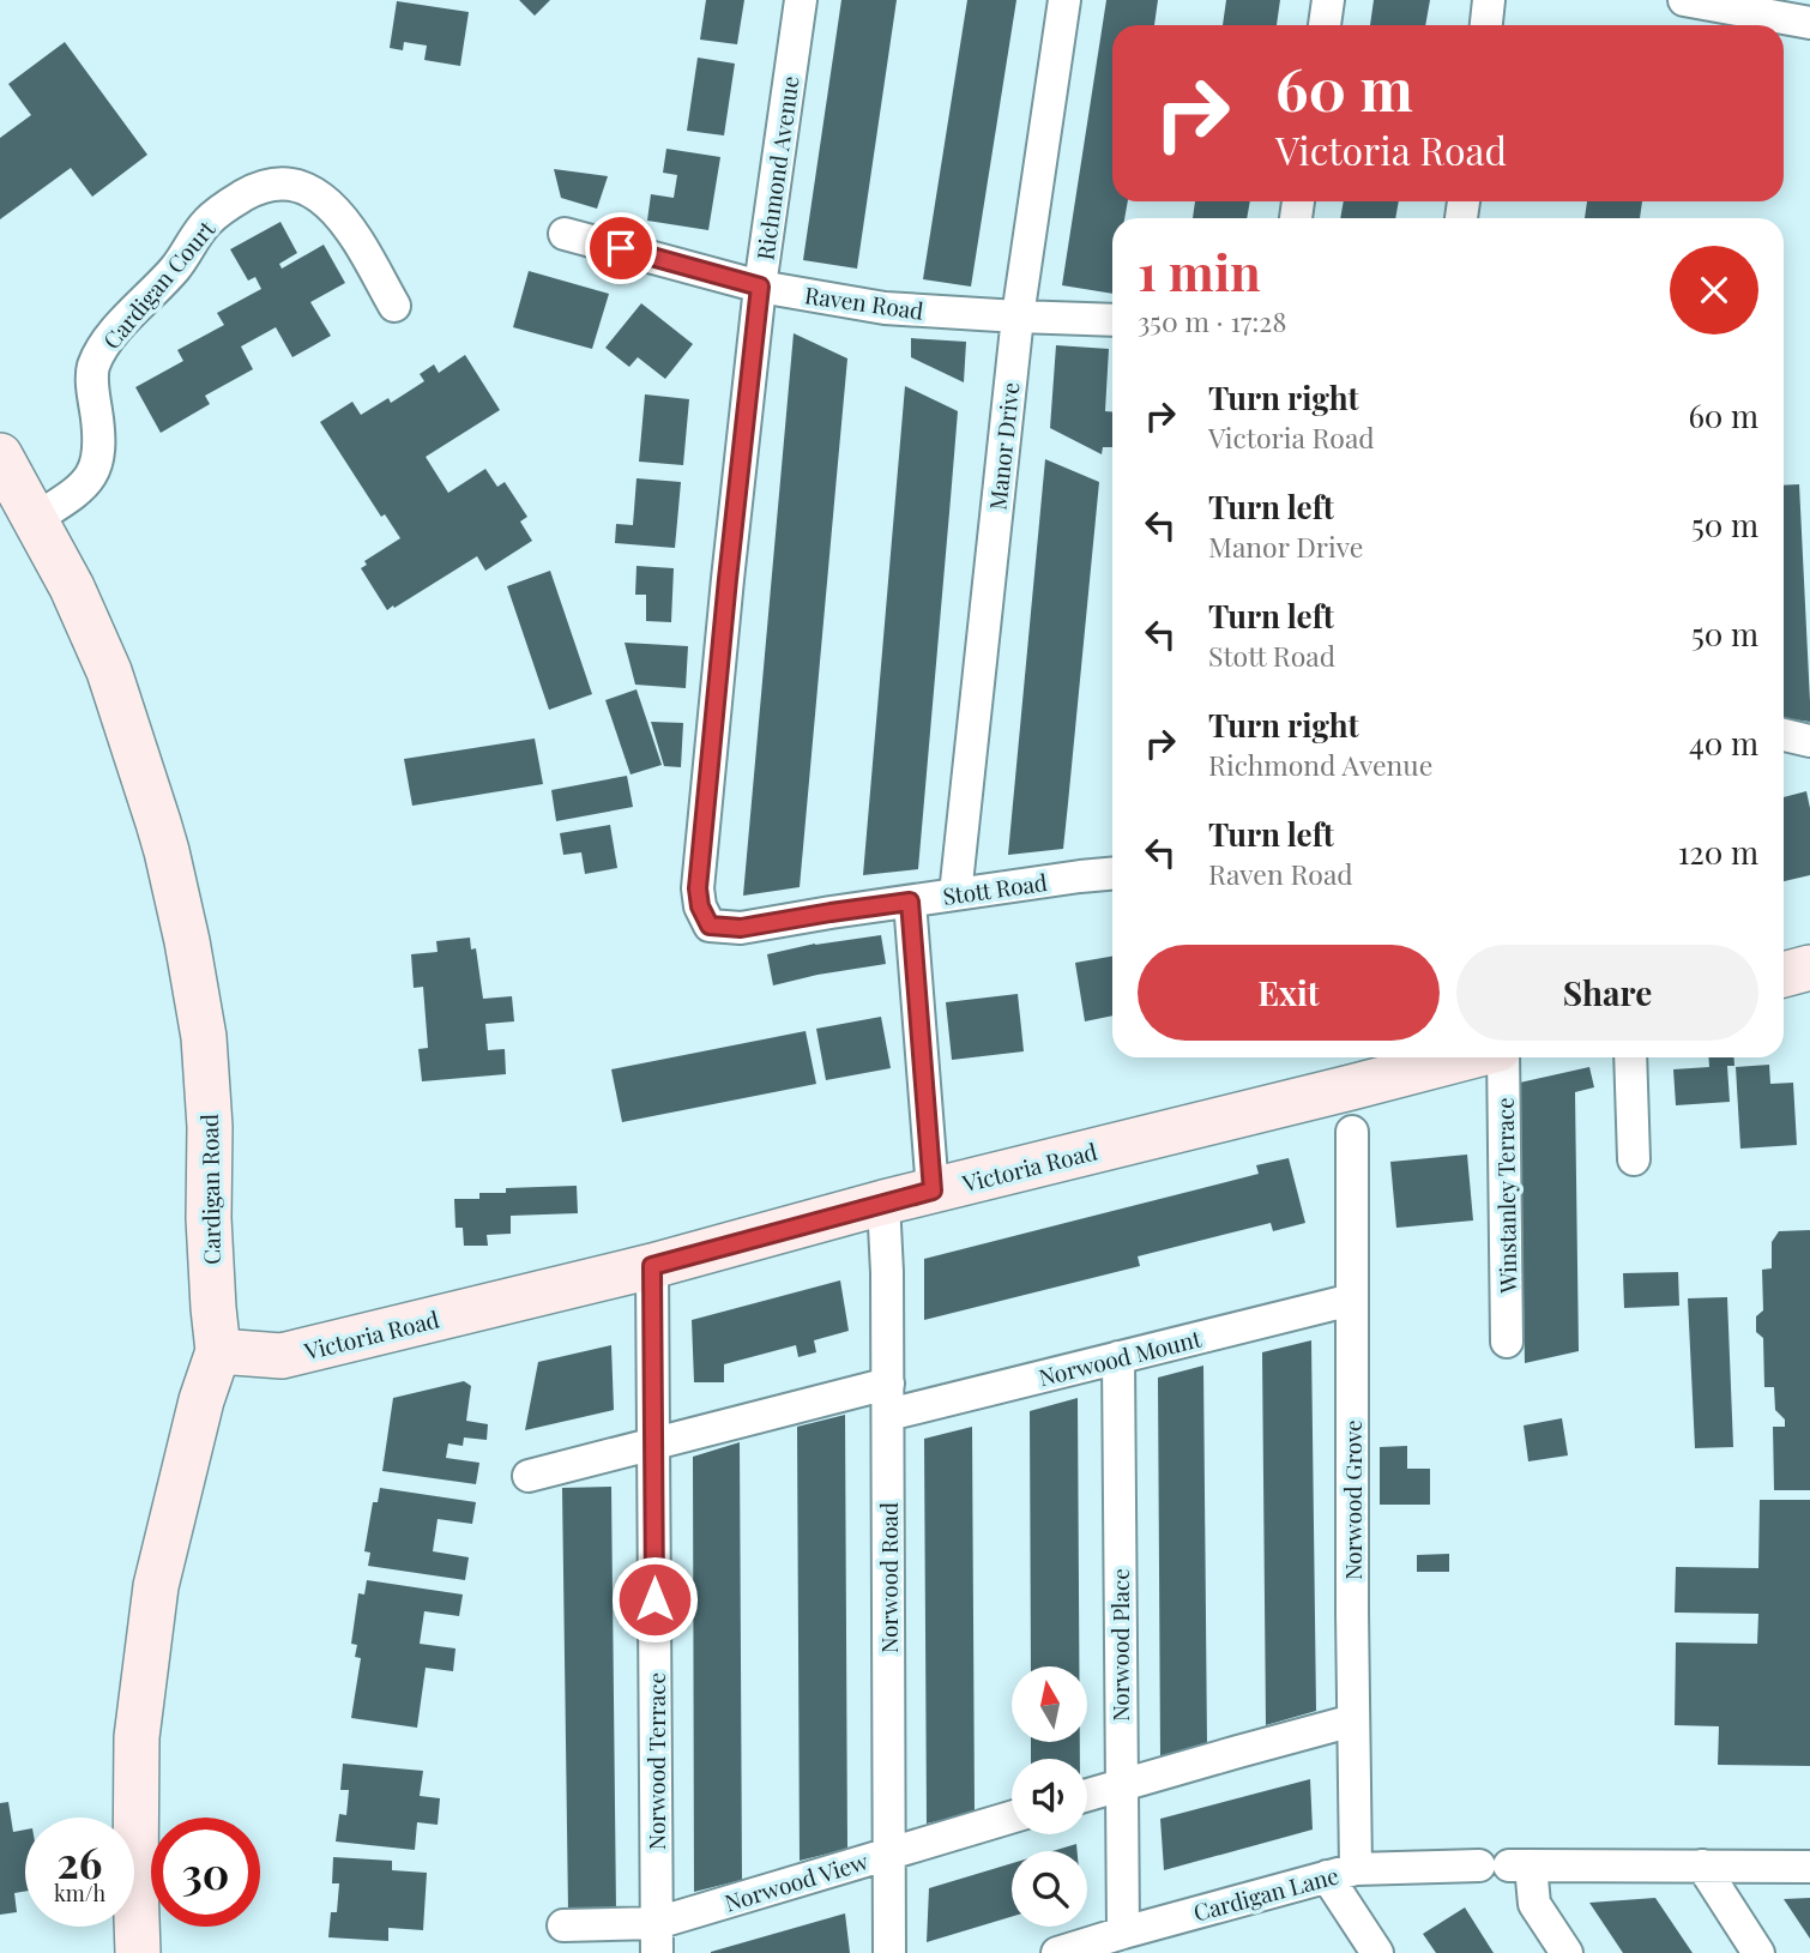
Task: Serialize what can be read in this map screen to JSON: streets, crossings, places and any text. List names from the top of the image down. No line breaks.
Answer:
{"streets":{"street":["Richmond Avenue","Cardigan Court","Raven Road","Manor Drive","Stott Road","Victoria Road","Cardigan Road","Winstanley Terrace","Norwood Mount","Norwood Grove","Norwood Road","Norwood Place","Norwood Terrace","Norwood View","Cardigan Lane"]},"crossings":[["Richmond Avenue","Raven Road"],["Richmond Avenue","Stott Road"],["Cardigan Court","Cardigan Road"],["Raven Road","Manor Drive"],["Manor Drive","Stott Road"],["Victoria Road","Cardigan Road"],["Victoria Road","Norwood Road"],["Victoria Road","Norwood Terrace"],["Norwood Mount","Norwood Grove"],["Norwood Mount","Norwood Road"],["Norwood Mount","Norwood Place"],["Norwood Mount","Norwood Terrace"],["Norwood Grove","Cardigan Lane"],["Norwood Road","Norwood View"],["Norwood Place","Cardigan Lane"],["Norwood Terrace","Norwood View"]],"north":"top","page":{"turn":["60 m","Victoria Road"],"heading":["1 min","350 m · 17:28"],"list":[{"name":"Turn right","note":"Victoria Road","value":"60 m"},{"name":"Turn left","note":"Manor Drive","value":"50 m"},{"name":"Turn left","note":"Stott Road","value":"50 m"},{"name":"Turn right","note":"Richmond Avenue","value":"40 m"},{"name":"Turn left","note":"Raven Road","value":"120 m"}],"buttons":["Exit","Share"],"speed":"26 km/h","limit":"30"}}
